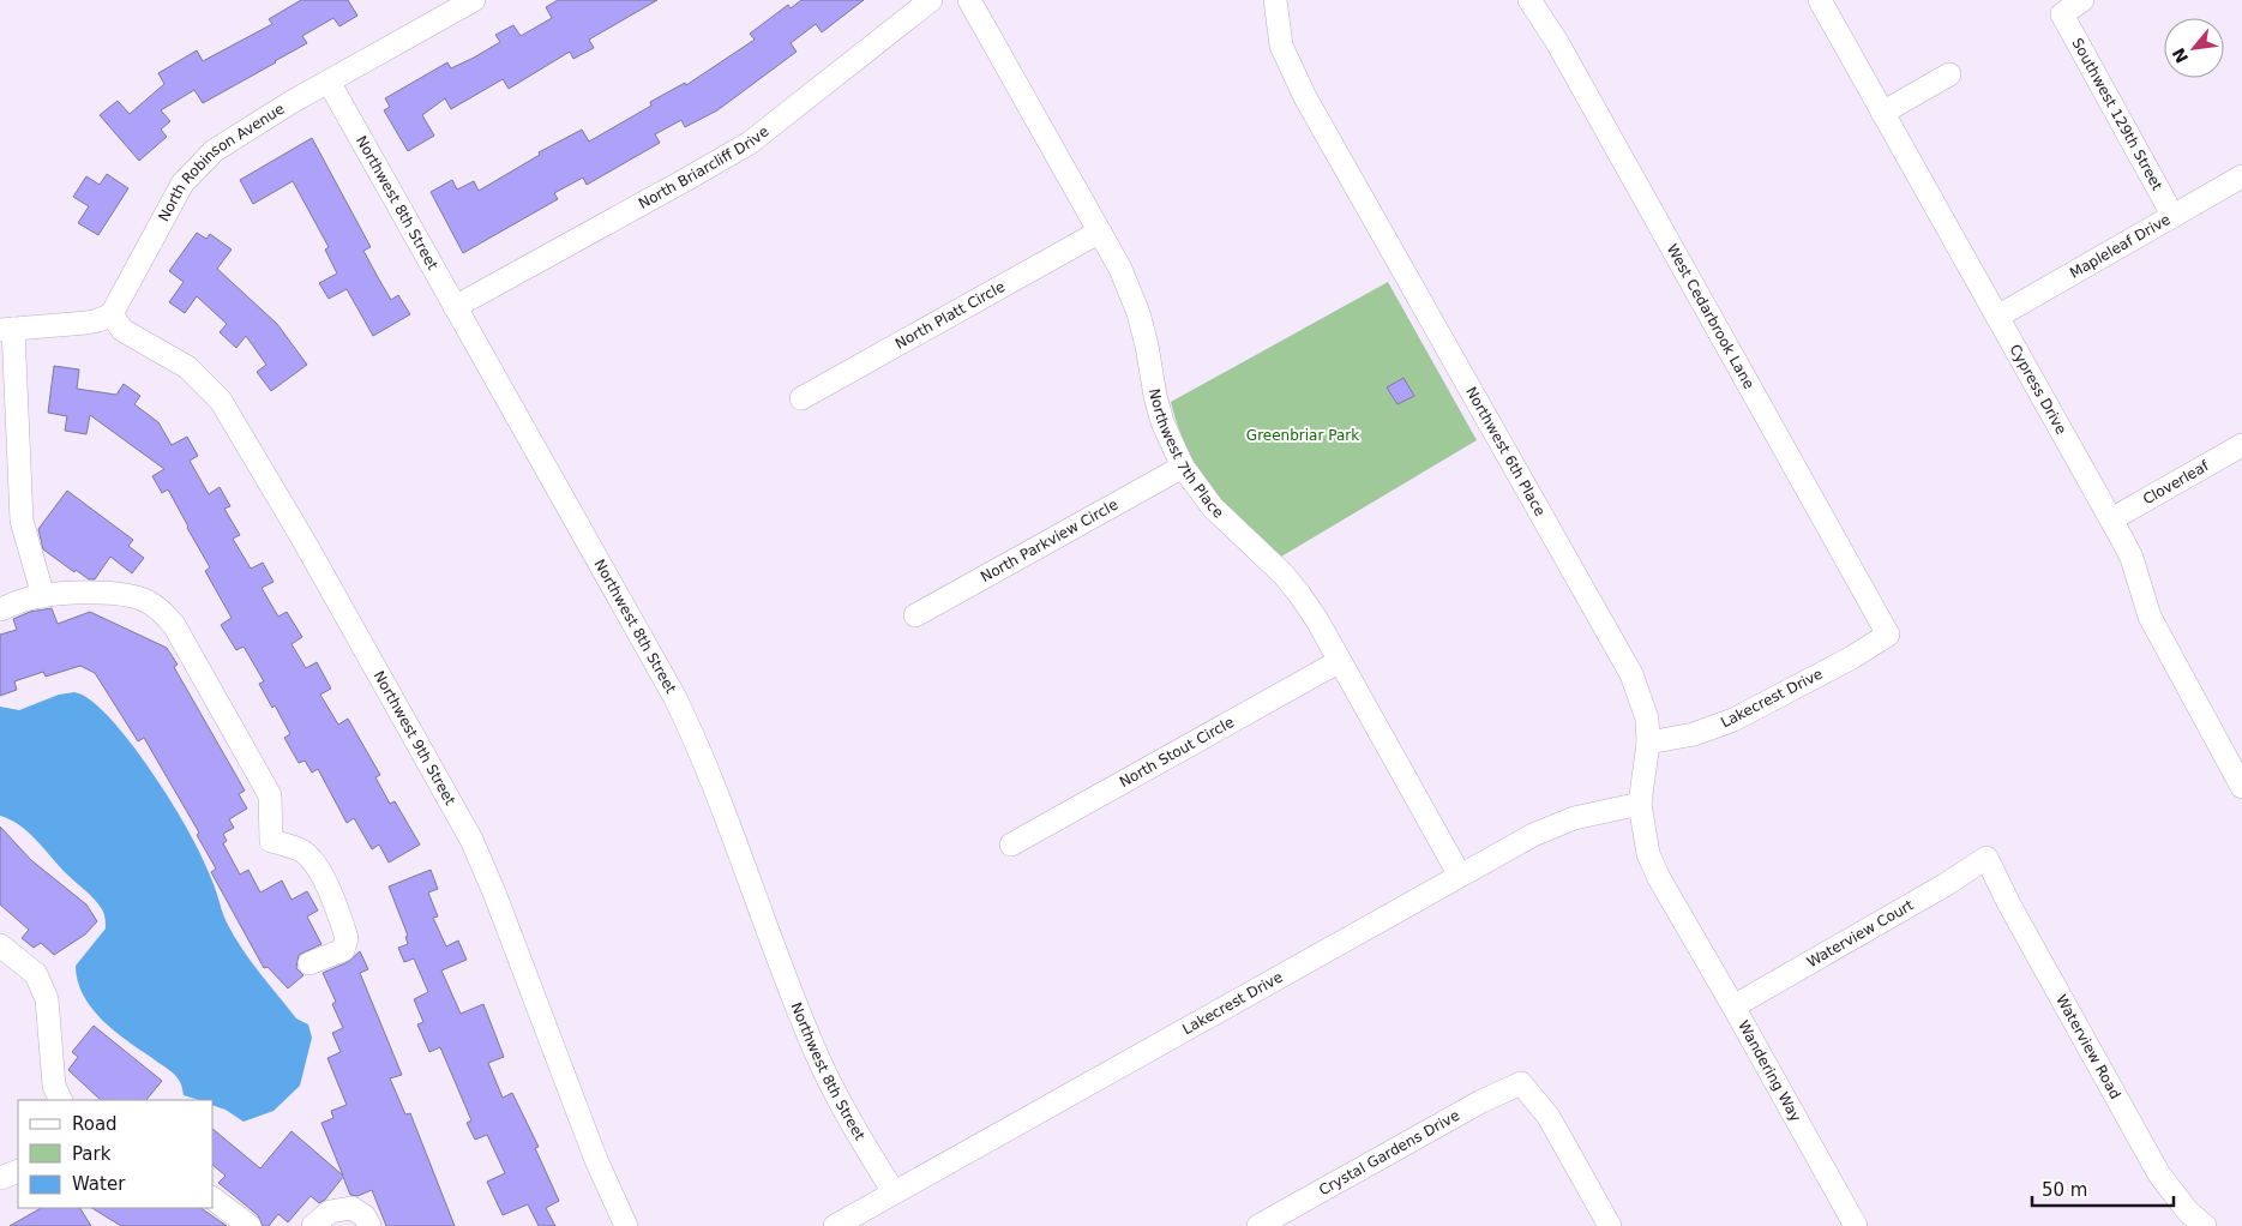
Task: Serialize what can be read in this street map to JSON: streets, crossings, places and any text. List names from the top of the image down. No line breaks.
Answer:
{"streets":{"street":["Southwest 129th Street","North Robinson Avenue","North Briarcliff Drive","Northwest 8th Street","Mapleleaf Drive","North Platt Circle","West Cedarbrook Lane","Cypress Drive","Northwest 6th Place","Northwest 7th Place","Cloverleaf","North Parkview Circle","Lakecrest Drive","Northwest 9th Street","North Stout Circle","Waterview Court","Waterview Road","Wandering Way","Crystal Gardens Drive"]},"crossings":[["Southwest 129th Street","Mapleleaf Drive"],["North Robinson Avenue","Northwest 8th Street"],["North Robinson Avenue","Northwest 9th Street"],["North Briarcliff Drive","Northwest 8th Street"],["Northwest 8th Street","Lakecrest Drive"],["Mapleleaf Drive","Cypress Drive"],["North Platt Circle","Northwest 7th Place"],["West Cedarbrook Lane","Lakecrest Drive"],["Cypress Drive","Cloverleaf"],["Northwest 6th Place","Lakecrest Drive"],["Northwest 6th Place","Wandering Way"],["Northwest 7th Place","North Parkview Circle"],["Northwest 7th Place","Lakecrest Drive"],["Northwest 7th Place","North Stout Circle"],["Waterview Court","Waterview Road"],["Waterview Court","Wandering Way"]],"parks":["Greenbriar Park"],"legend":["Road","Park","Water"],"scale_bar":"50 m","north":"bottom left"}
